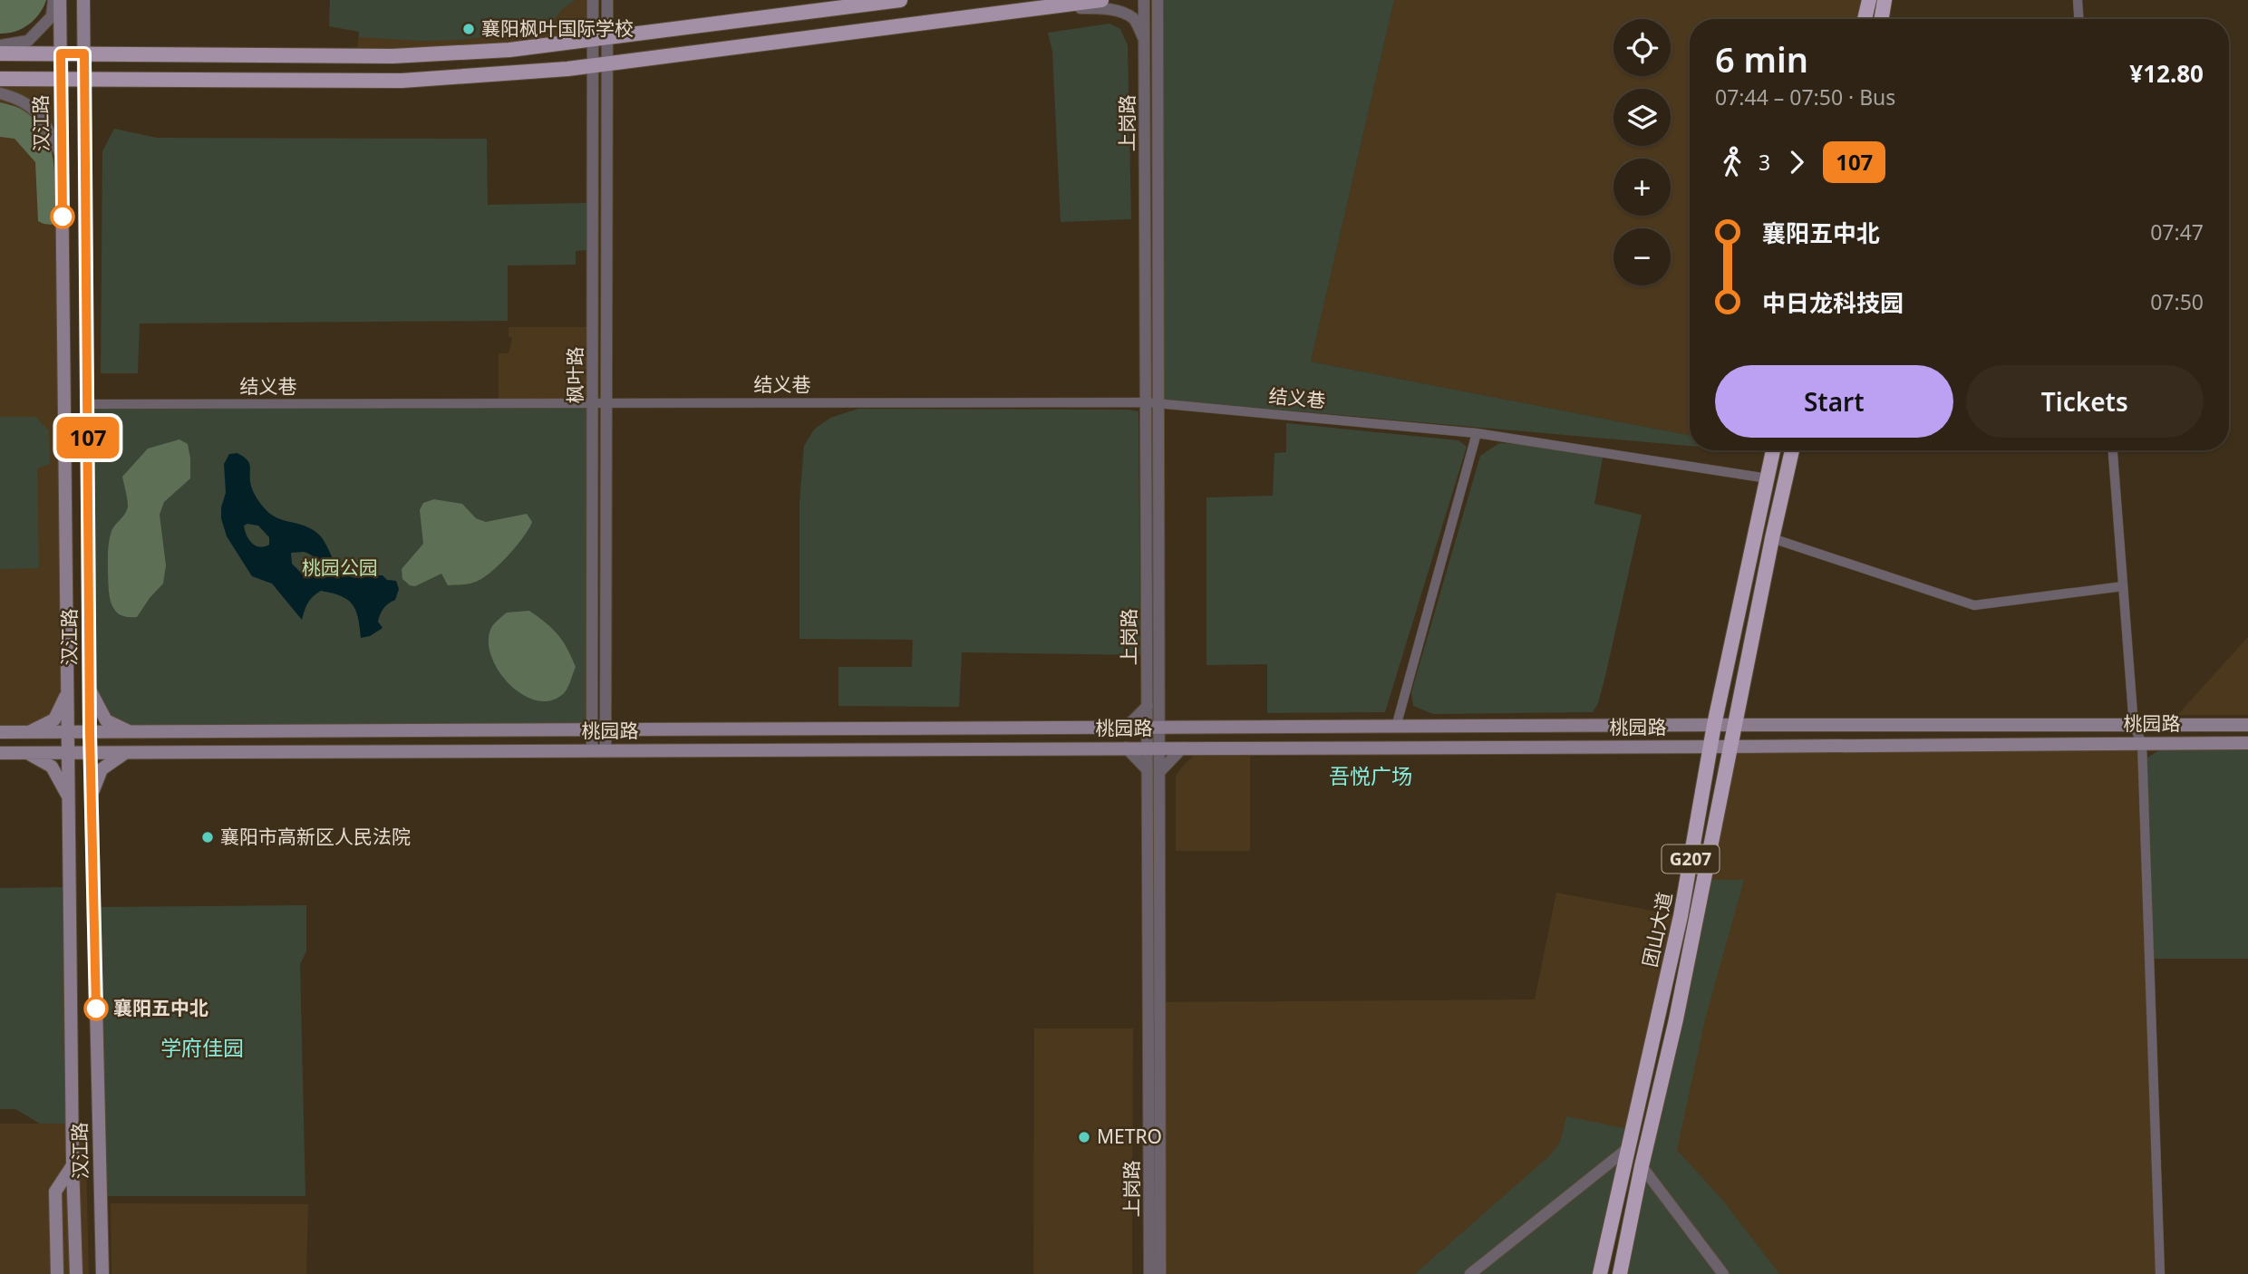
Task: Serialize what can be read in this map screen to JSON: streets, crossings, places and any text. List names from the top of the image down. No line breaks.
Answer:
{"streets":{"highway":["G207","团山大道"],"main road":["汉江路","桃园路"],"street":["上岗路","枫叶路","结义巷"]},"crossings":[["汉江路","结义巷"],["汉江路","桃园路"],["上岗路","结义巷"],["上岗路","桃园路"],["枫叶路","结义巷"],["枫叶路","桃园路"],["结义巷","团山大道"],["桃园路","团山大道"]],"districts":["吾悦广场","学府佳园"],"parks":["桃园公园"],"places":["襄阳枫叶国际学校","襄阳市高新区人民法院","襄阳五中北","METRO"],"lines":["bus line 107"],"page":{"on_map":"107","map_buttons":["+","−"],"heading":["6 min","07:44 – 07:50 · Bus","¥12.80"],"legs":["3","107"],"list":[{"name":"襄阳五中北","value":"07:47"},{"name":"中日龙科技园","value":"07:50"}],"buttons":["Start","Tickets"]}}
